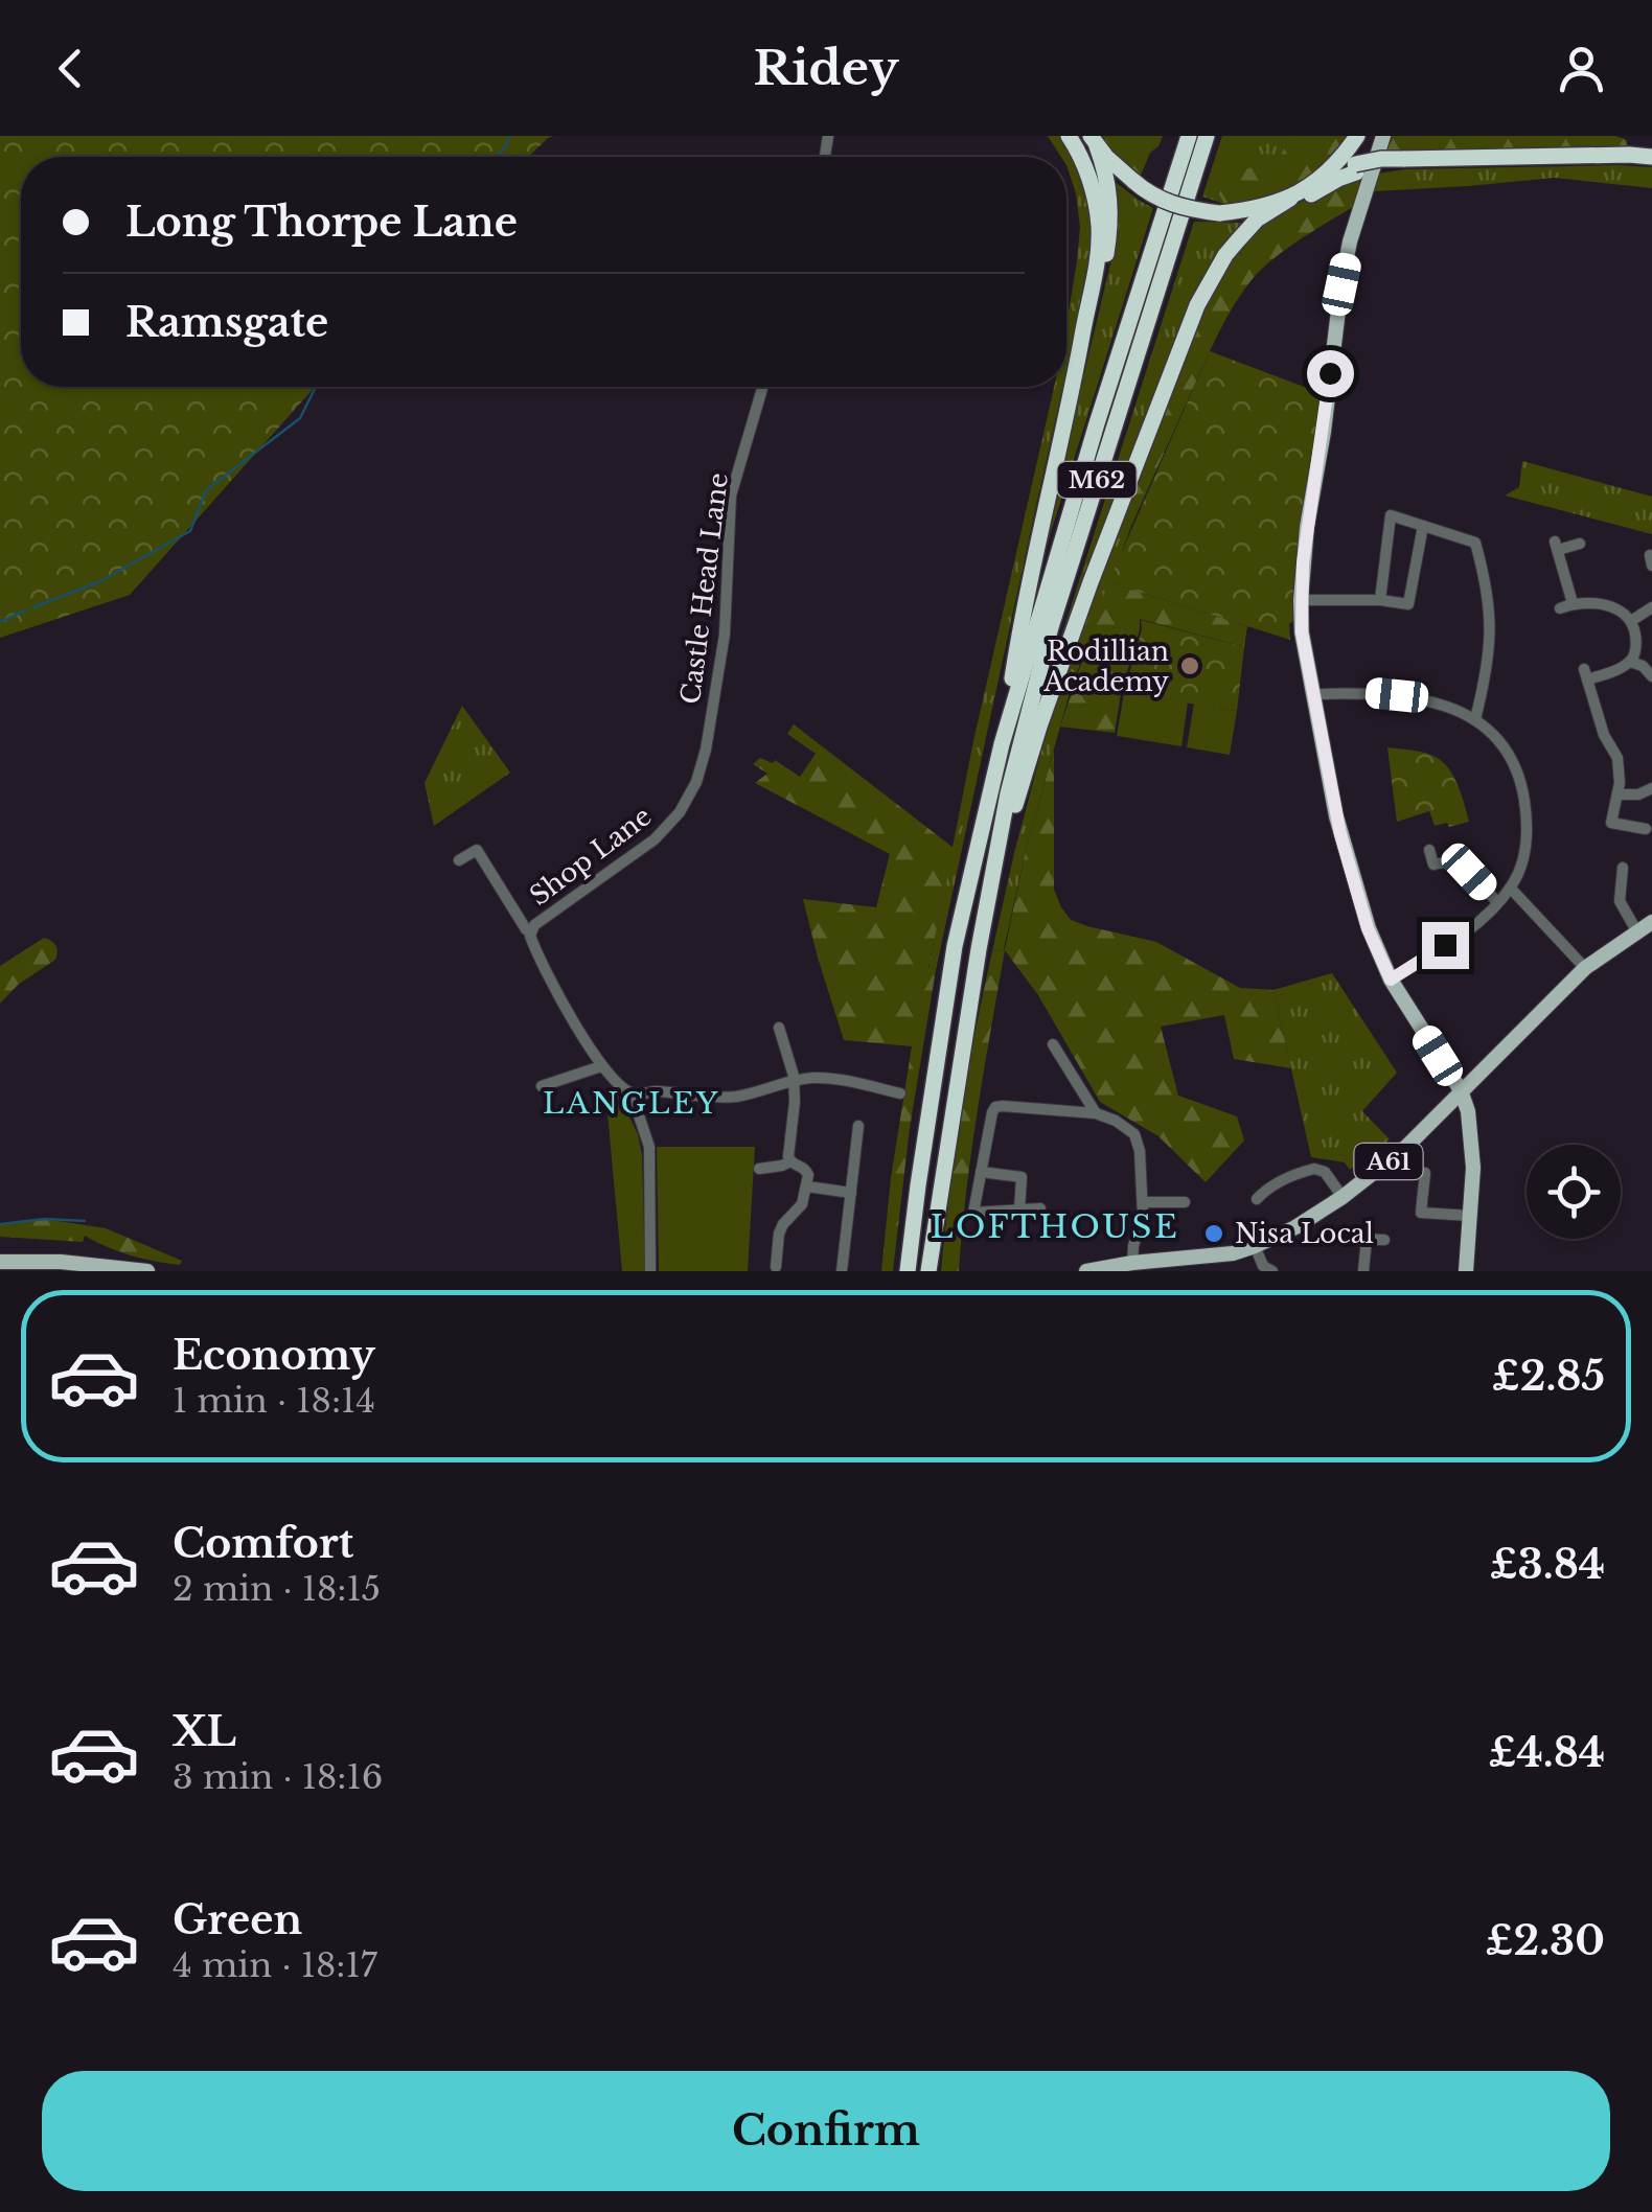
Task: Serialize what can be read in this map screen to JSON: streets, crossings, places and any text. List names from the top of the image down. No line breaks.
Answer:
{"streets":{"highway":["M62"],"main road":["A61"],"street":["Castle Head Lane","Shop Lane"]},"crossings":[["Castle Head Lane","Shop Lane"]],"districts":["LANGLEY","LOFTHOUSE"],"places":["Rodillian Academy","Nisa Local"],"page":{"header":"Ridey","banner":["Long Thorpe Lane","Ramsgate"],"list":[{"name":"Economy","note":"1 min · 18:14","value":"£2.85"},{"name":"Comfort","note":"2 min · 18:15","value":"£3.84"},{"name":"XL","note":"3 min · 18:16","value":"£4.84"},{"name":"Green","note":"4 min · 18:17","value":"£2.30"}],"buttons":"Confirm"}}
